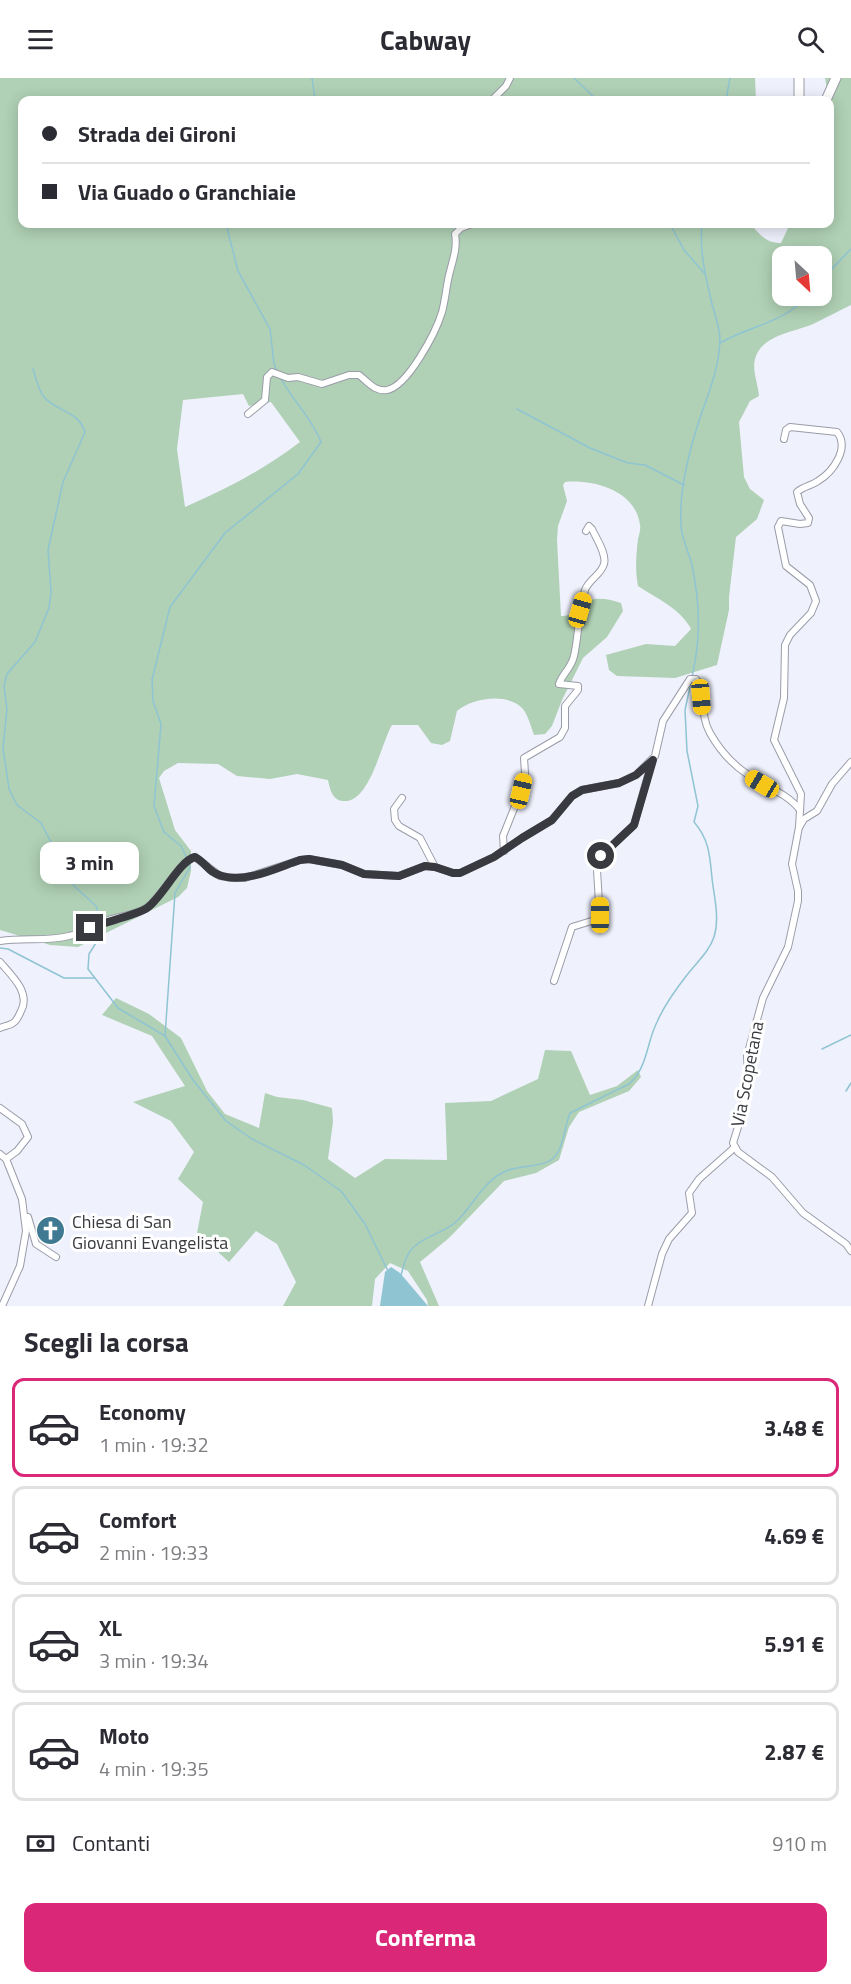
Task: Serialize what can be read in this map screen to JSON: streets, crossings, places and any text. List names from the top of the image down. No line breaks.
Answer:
{"streets":{"street":["Via Scopetana"]},"places":{"church":["Chiesa di San Giovanni Evangelista"]},"north":"bottom right","page":{"header":"Cabway","banner":["Strada dei Gironi","Via Guado o Granchiaie"],"bubble":"3 min","heading":"Scegli la corsa","list":[{"name":"Economy","note":"1 min · 19:32","value":"3.48 €"},{"name":"Comfort","note":"2 min · 19:33","value":"4.69 €"},{"name":"XL","note":"3 min · 19:34","value":"5.91 €"},{"name":"Moto","note":"4 min · 19:35","value":"2.87 €"}],"pay":["Contanti","910 m"],"buttons":"Conferma"}}
